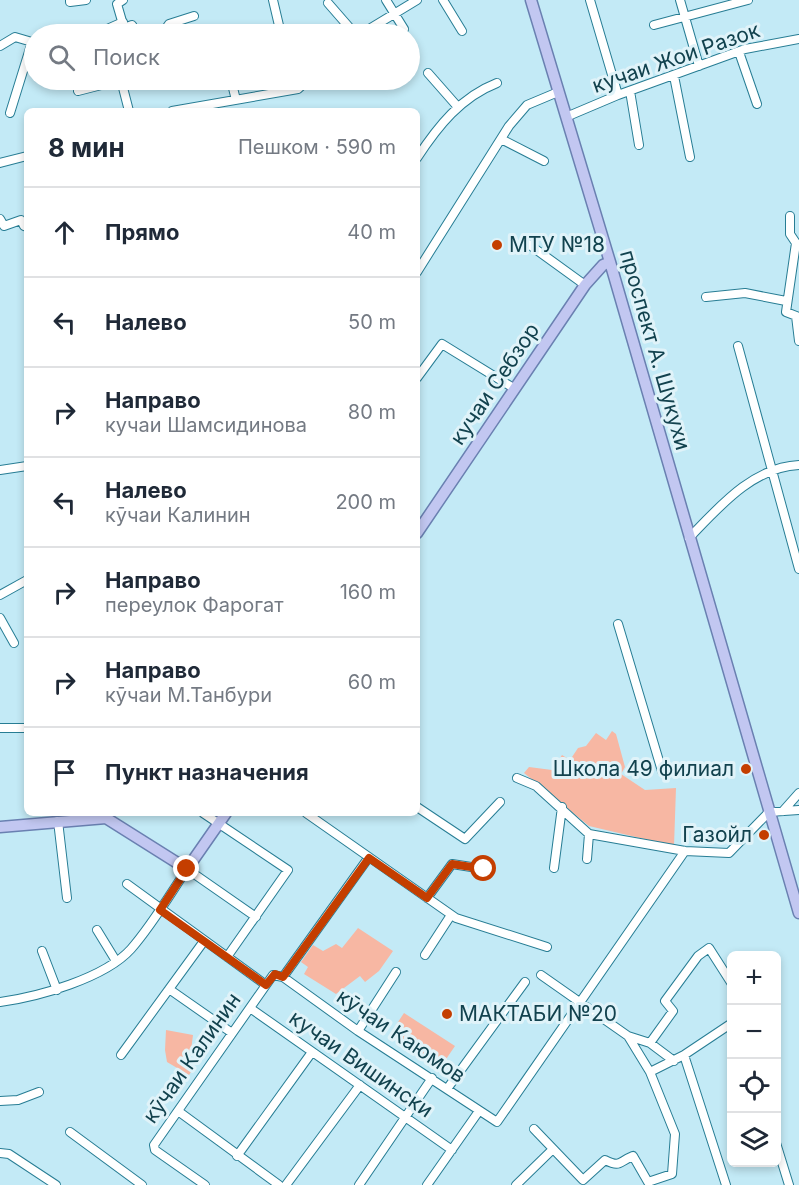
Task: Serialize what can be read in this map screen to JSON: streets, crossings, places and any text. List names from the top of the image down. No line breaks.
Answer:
{"streets":{"main road":["проспект А. Шукухи","кучаи Себзор"],"street":["кучаи Жои Разок","кӯчаи Каюмов","кӯчаи Калинин","кучаи Вишински"]},"crossings":[["кучаи Жои Разок","проспект А. Шукухи"],["проспект А. Шукухи","кучаи Себзор"],["кӯчаи Каюмов","кӯчаи Калинин"],["кӯчаи Калинин","кучаи Вишински"]],"places":["МТУ №18","Школа 49 филиал","Газойл","МАКТАБИ №20"],"page":{"search":"Поиск","heading":["8 мин","Пешком · 590 m"],"list":[["Прямо","40 m"],["Налево","50 m"],["Направо","кучаи Шамсидинова","80 m"],["Налево","кӯчаи Калинин","200 m"],["Направо","переулок Фарогат","160 m"],["Направо","кӯчаи М.Танбури","60 m"],"Пункт назначения"],"map_buttons":["+","−"]}}
